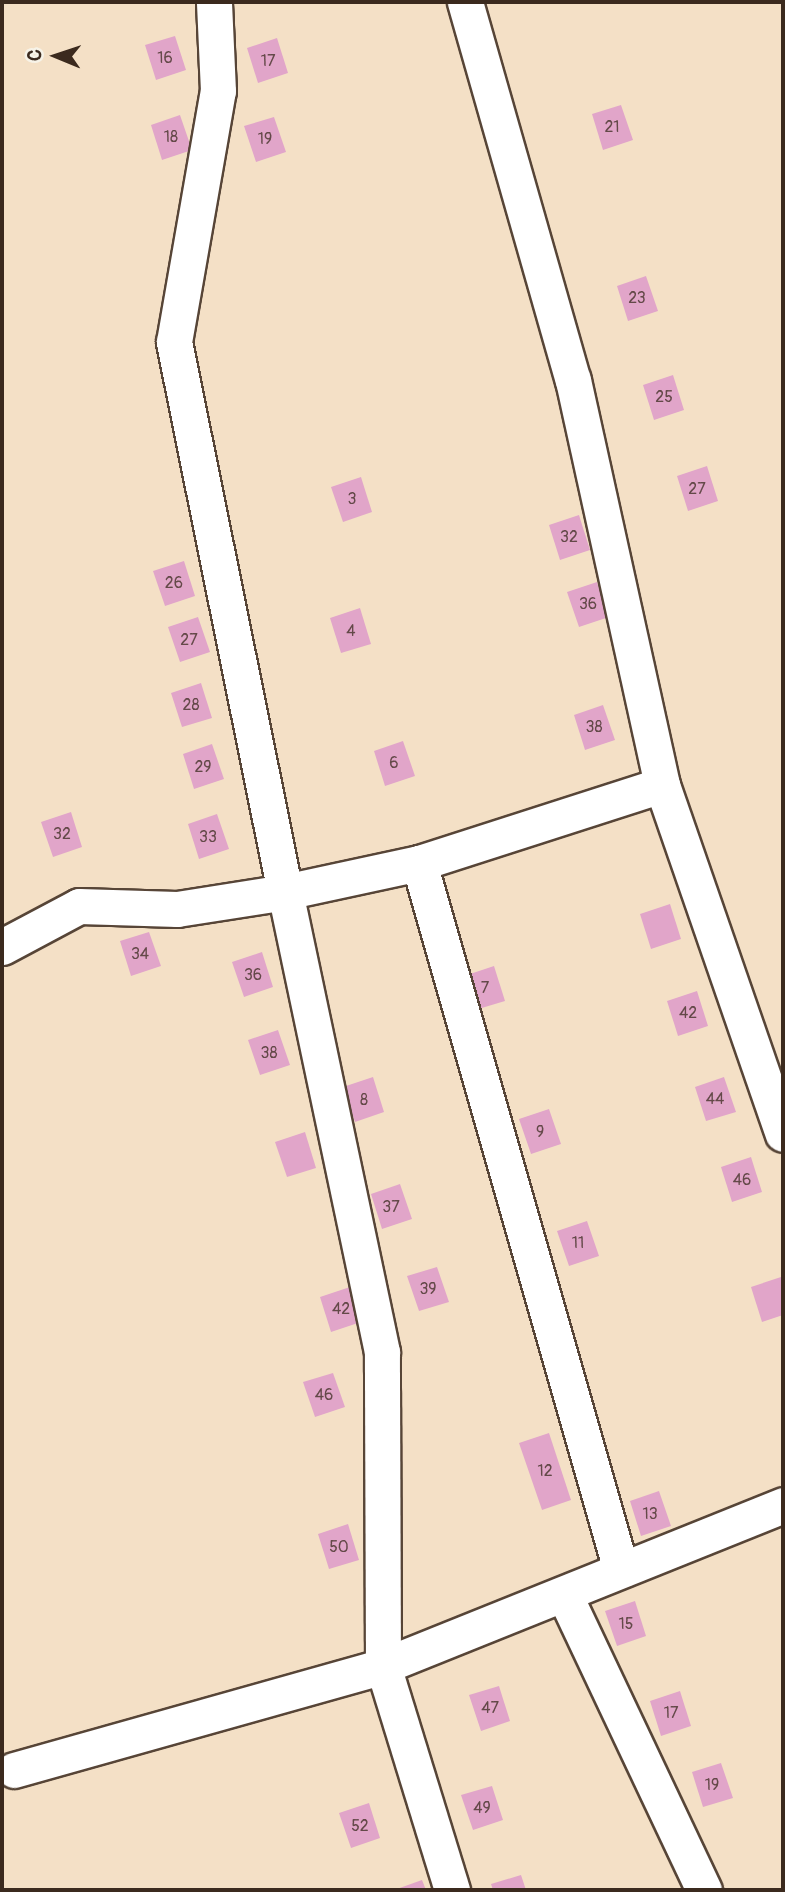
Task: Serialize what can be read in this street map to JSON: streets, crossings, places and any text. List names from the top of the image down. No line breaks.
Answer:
{"house_numbers":["16","17","21","18","19","23","25","27","3","32","26","36","4","27","28","38","6","29","32","33","34","36","7","42","38","44","8","9","46","37","11","39","42","46","12","13","50","15","47","17","19","49","52"],"north":"left"}
